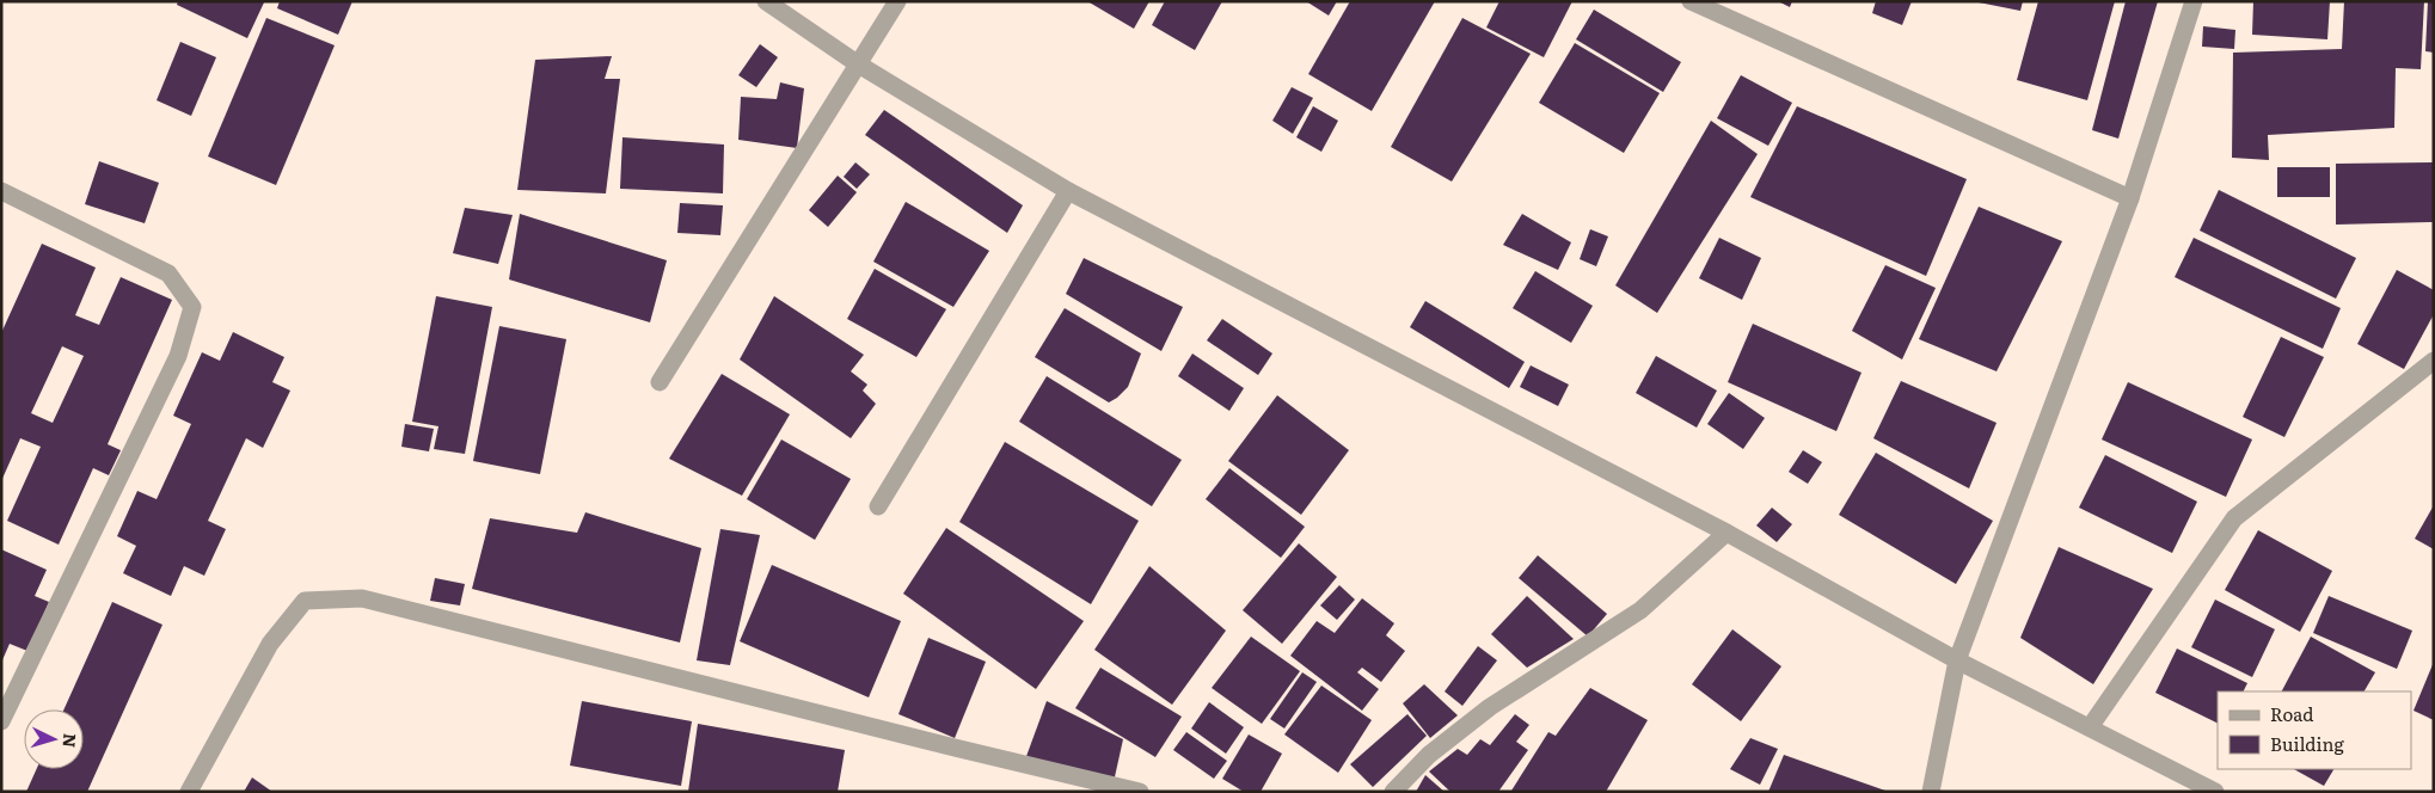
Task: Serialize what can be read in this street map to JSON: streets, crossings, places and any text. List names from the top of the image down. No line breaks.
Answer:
{"legend":["Road","Building"],"north":"right"}
